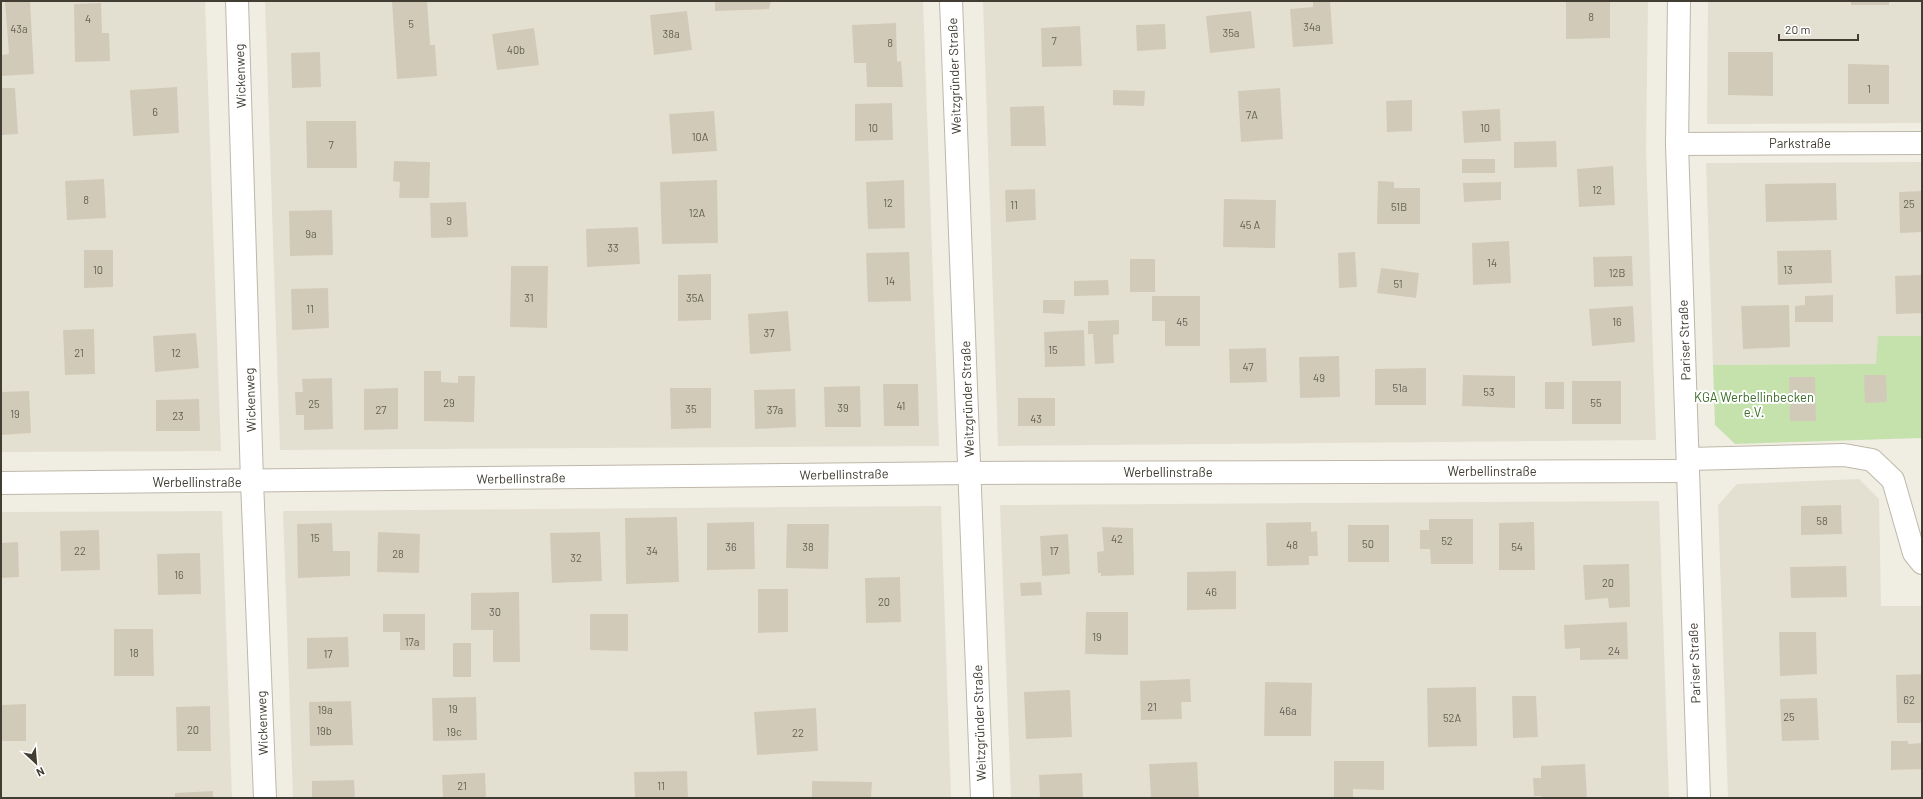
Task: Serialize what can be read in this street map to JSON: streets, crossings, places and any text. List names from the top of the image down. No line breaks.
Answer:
{"streets":{"street":["Wickenweg","Weitzgründer Straße","Parkstraße","Pariser Straße","Werbellinstraße"]},"crossings":[["Wickenweg","Werbellinstraße"],["Weitzgründer Straße","Werbellinstraße"],["Parkstraße","Pariser Straße"],["Pariser Straße","Werbellinstraße"]],"parks":["KGA Werbellinbecken e.V."],"house_numbers":["8","4","5","34a","43a","35a","38a","7","8","40b","1","6","7A","10","10","10A","7","12","8","12","25","11","51B","12A","9","45 A","9a","33","14","10","13","12B","14","51","31","35A","11","45","16","37","15","21","12","47","49","51a","53","29","55","25","41","39","35","27","37a","19","23","43","58","15","42","52","50","48","36","38","54","22","34","17","28","32","16","20","46","20","30","19","17a","24","18","17","62","21","19","19a","46a","25","52A","20","19b","19c","22","21","11"],"scale_bar":"20 m","north":"bottom right"}
